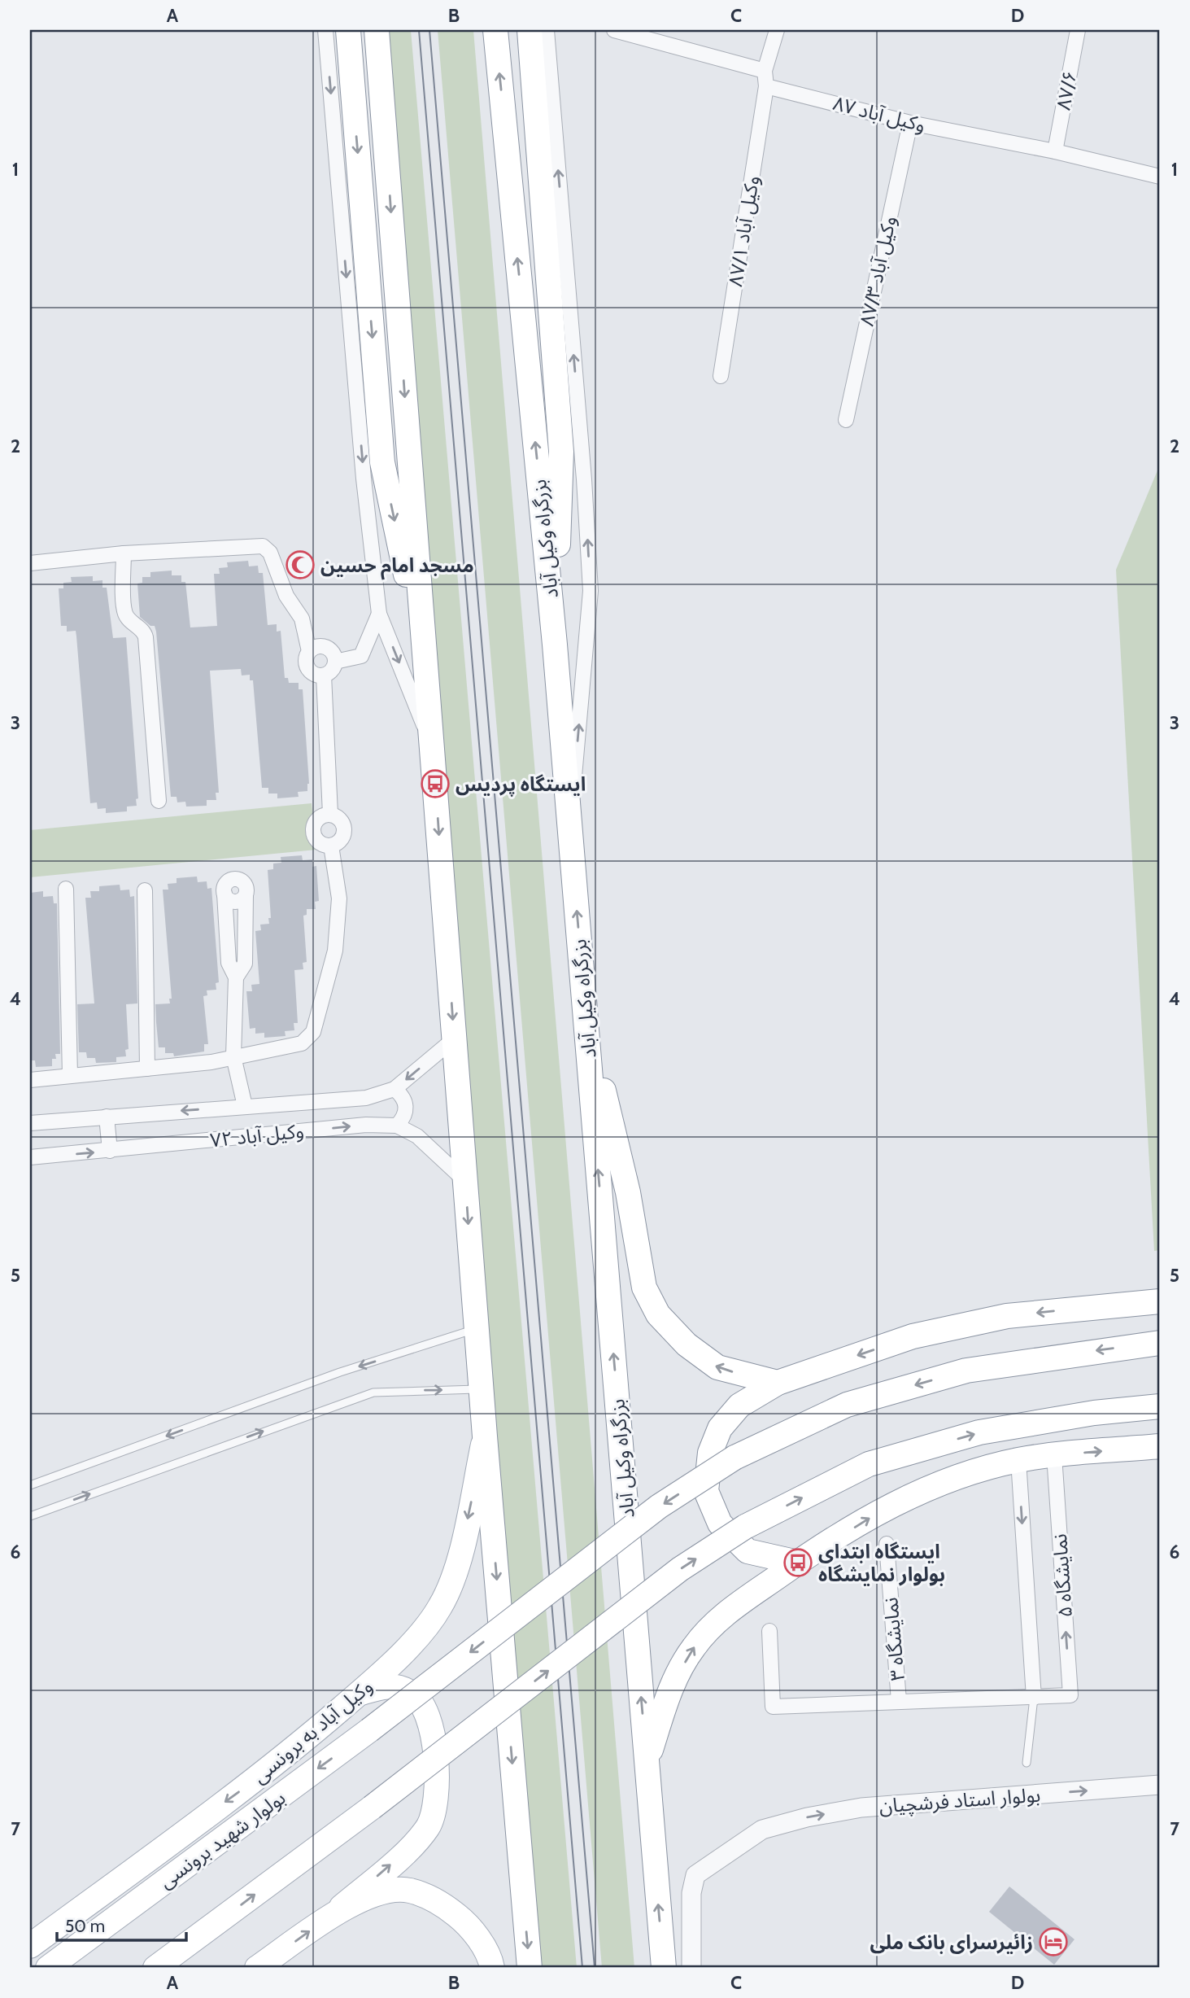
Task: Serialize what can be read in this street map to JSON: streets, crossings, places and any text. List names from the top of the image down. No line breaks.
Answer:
{"streets":{"main road":["بزرگراه وکیل آباد","وکیل آباد به برونسی","بولوار شهید برونسی"],"street":["۸۷/۶","وکیل آباد ۸۷","وکیل آباد ۸۷/۱","وکیل آباد ۸۷/۳","۷۲ وکیل آباد","نمایشگاه ۵","نمایشگاه ۳","بولوار استاد فرشچیان"]},"crossings":[["۸۷/۶","وکیل آباد ۸۷"],["وکیل آباد ۸۷","وکیل آباد ۸۷/۱"],["وکیل آباد ۸۷","وکیل آباد ۸۷/۳"]],"one_way":["بولوار استاد فرشچیان"],"places":{"mosque":["مسجد امام حسین"],"bus stop":["ایستگاه پردیس","ایستگاه ابتدای بولوار نمایشگاه"],"hotel":["زائیرسرای بانک ملی"]},"scale_bar":"50 m","grid":{"columns":["A","B","C","D"],"rows":["1","2","3","4","5","6","7"]}}
